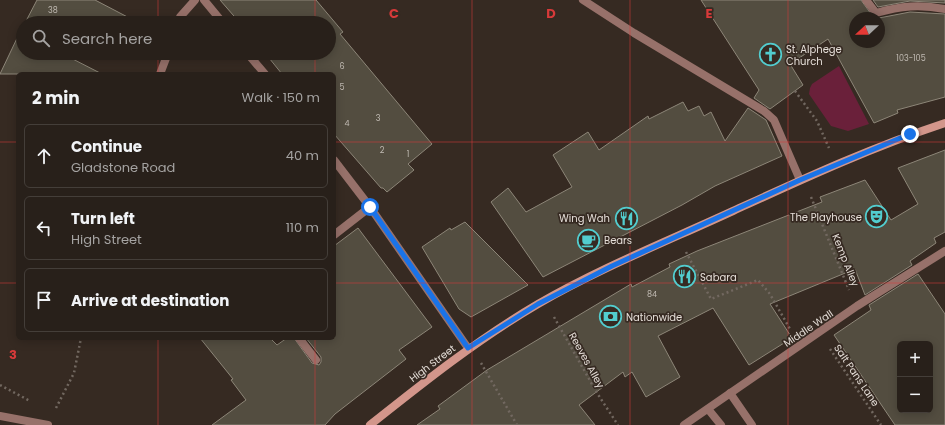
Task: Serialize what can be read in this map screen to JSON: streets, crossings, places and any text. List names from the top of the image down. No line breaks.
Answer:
{"streets":{"main road":["High Street"],"street":["Middle Wall"],"path":["Kemp Alley","Reeves Alley","Salt Pans Lane"]},"crossings":[["Kemp Alley","Middle Wall"],["Middle Wall","Salt Pans Lane"],["Reeves Alley","High Street"]],"places":{"church":["St. Alphege Church"],"theatre":["The Playhouse"],"restaurant":["Wing Wah","Sabara"],"cafe":["Bears"],"bank":["Nationwide"]},"house_numbers":["38","103-105","6","5","3","4","2","1","84"],"north":"left","page":{"search":"Search here","heading":["2 min","Walk · 150 m"],"list":[["Continue","Gladstone Road","40 m"],["Turn left","High Street","110 m"],"Arrive at destination"],"map_buttons":["+","−"]},"grid":{"columns":["C","D","E"],"rows":["3"]}}
